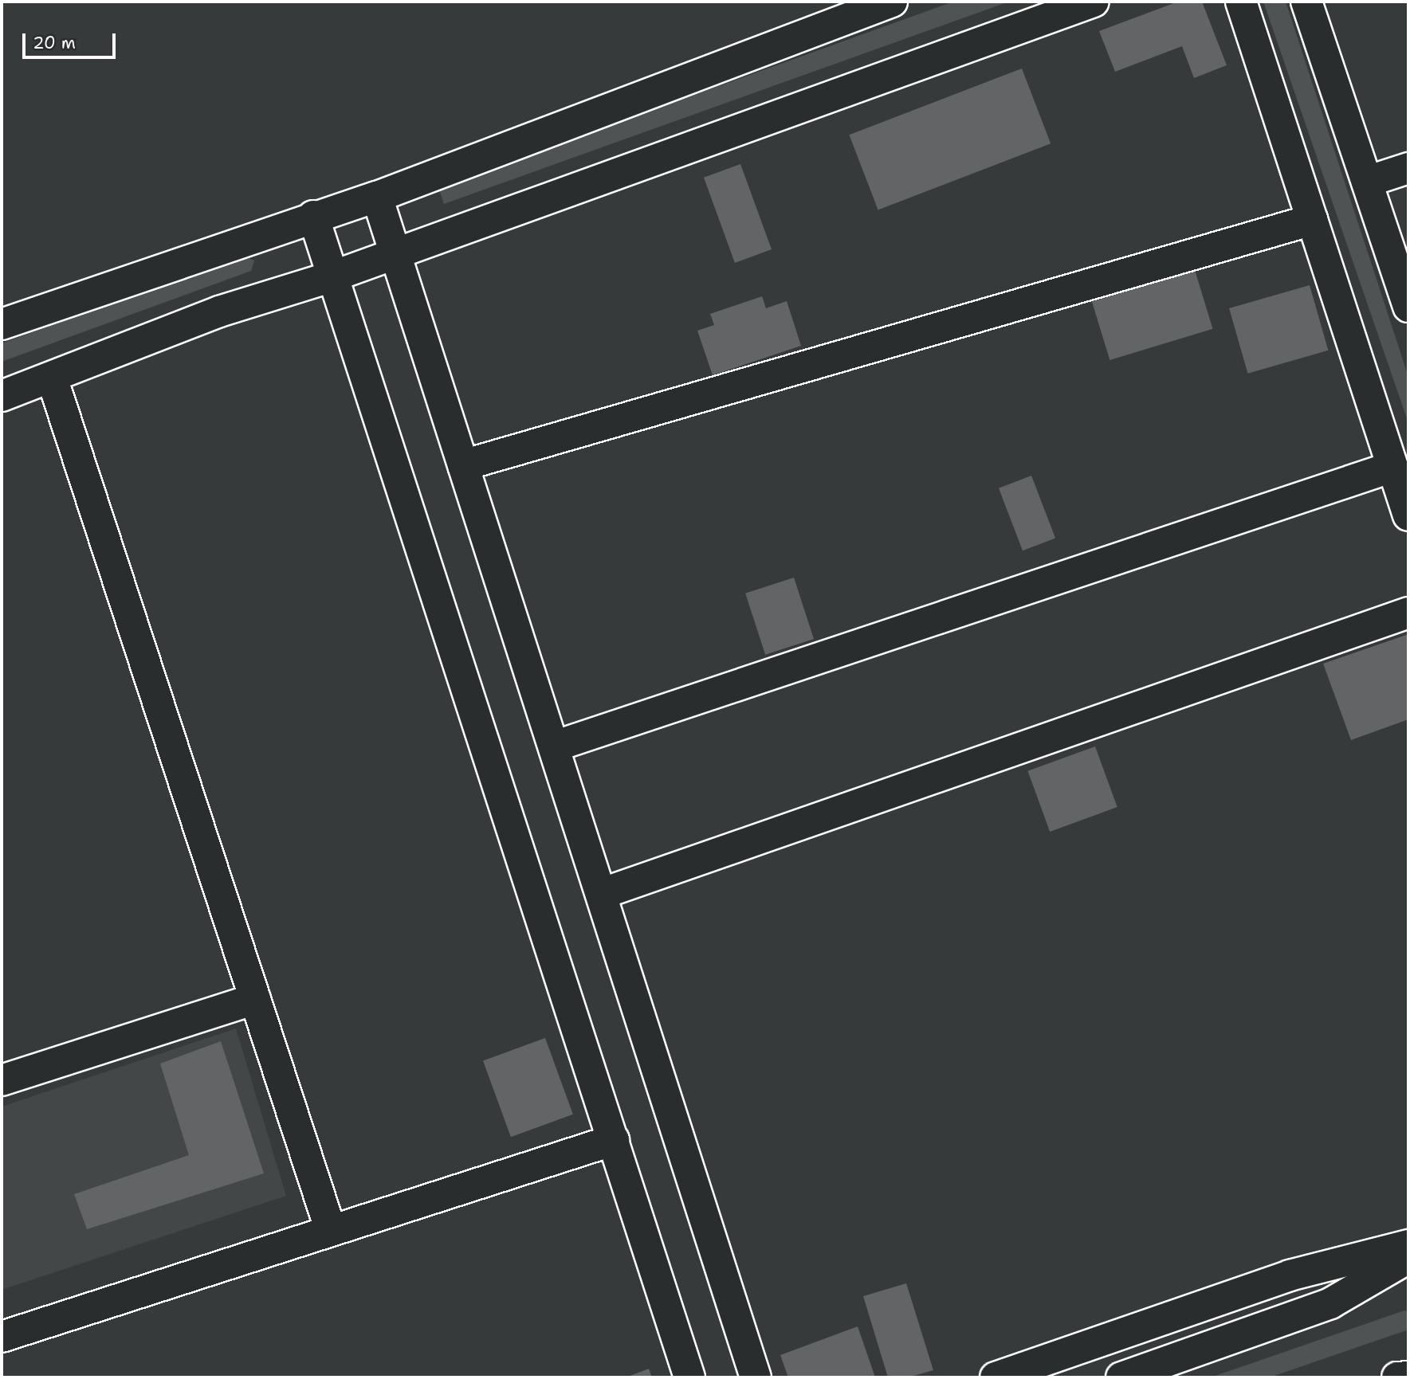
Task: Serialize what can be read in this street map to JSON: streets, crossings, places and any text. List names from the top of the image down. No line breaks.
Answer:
{"scale_bar":"20 m"}
